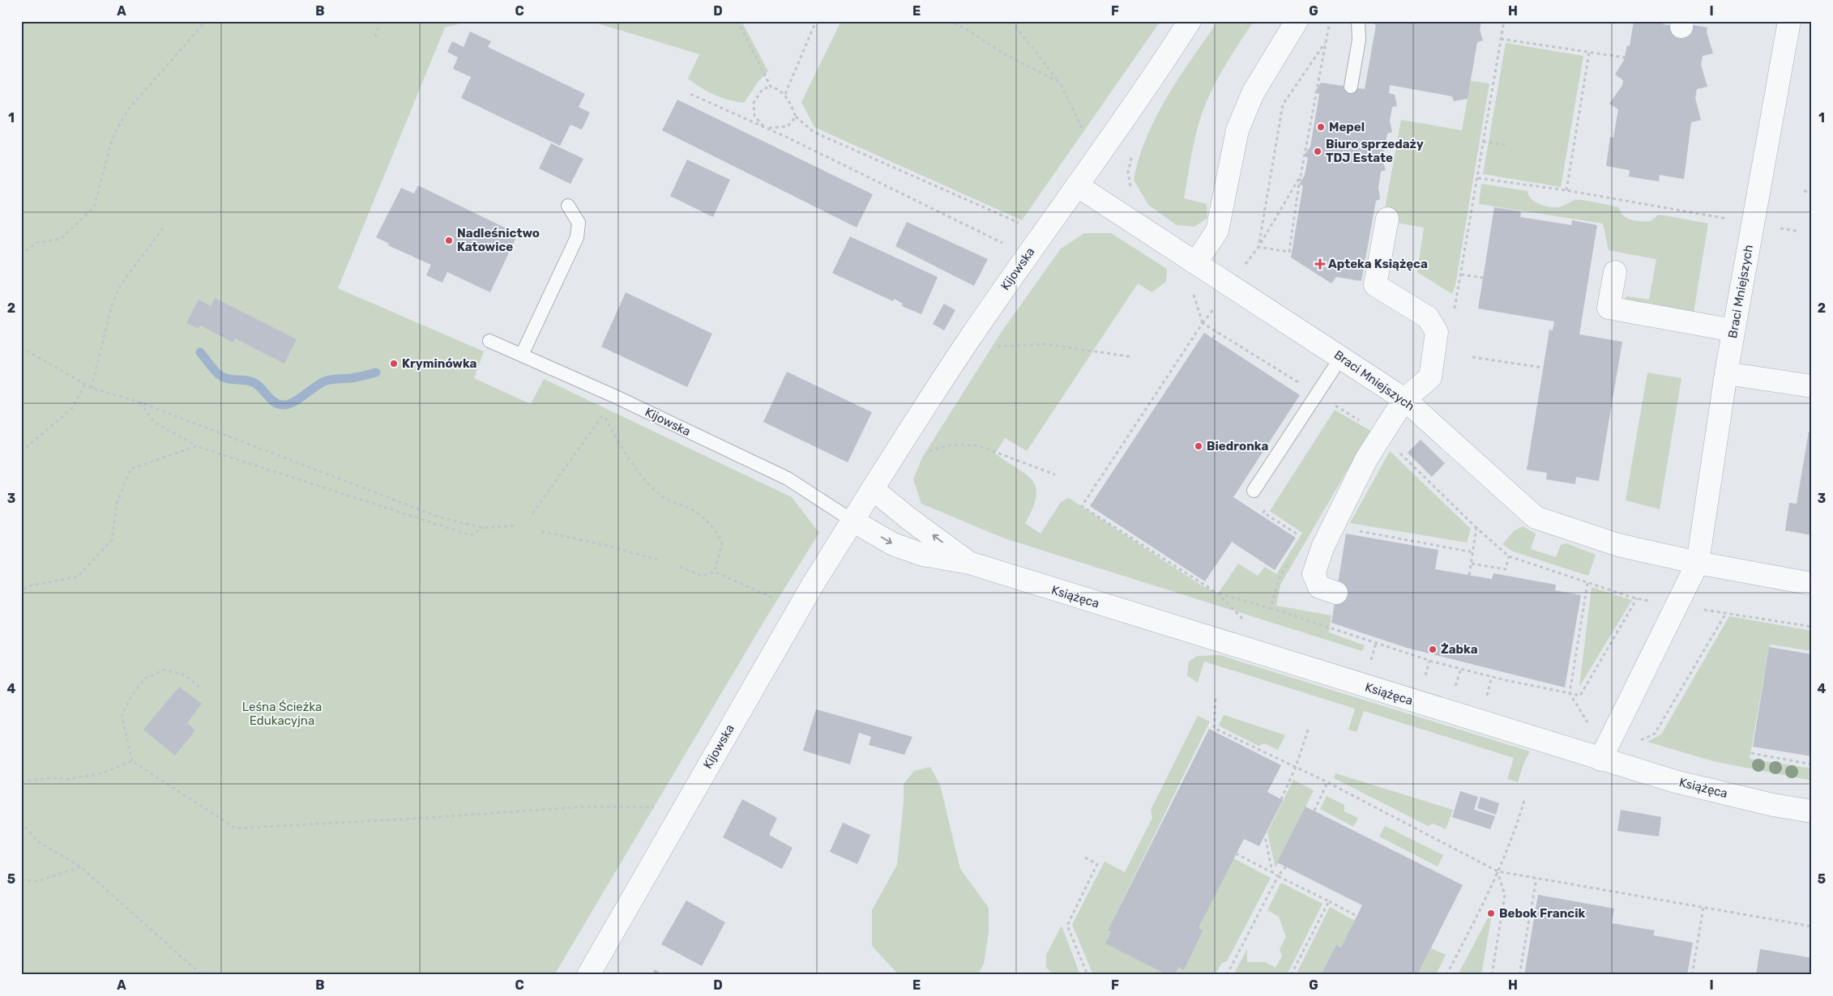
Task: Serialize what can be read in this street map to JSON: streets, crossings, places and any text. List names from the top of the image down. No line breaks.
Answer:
{"streets":{"street":["Kijowska","Braci Mniejszych","Książęca"]},"crossings":[["Kijowska","Braci Mniejszych"]],"parks":["Leśna Ścieżka Edukacyjna"],"places":{"other":["Mepel","Biuro sprzedaży TDJ Estate","Nadleśnictwo Katowice","Kryminówka","Biedronka","Żabka","Bebok Francik"],"health":["Apteka Książęca"]},"grid":{"columns":["A","B","C","D","E","F","G","H","I"],"rows":["1","2","3","4","5"]}}
